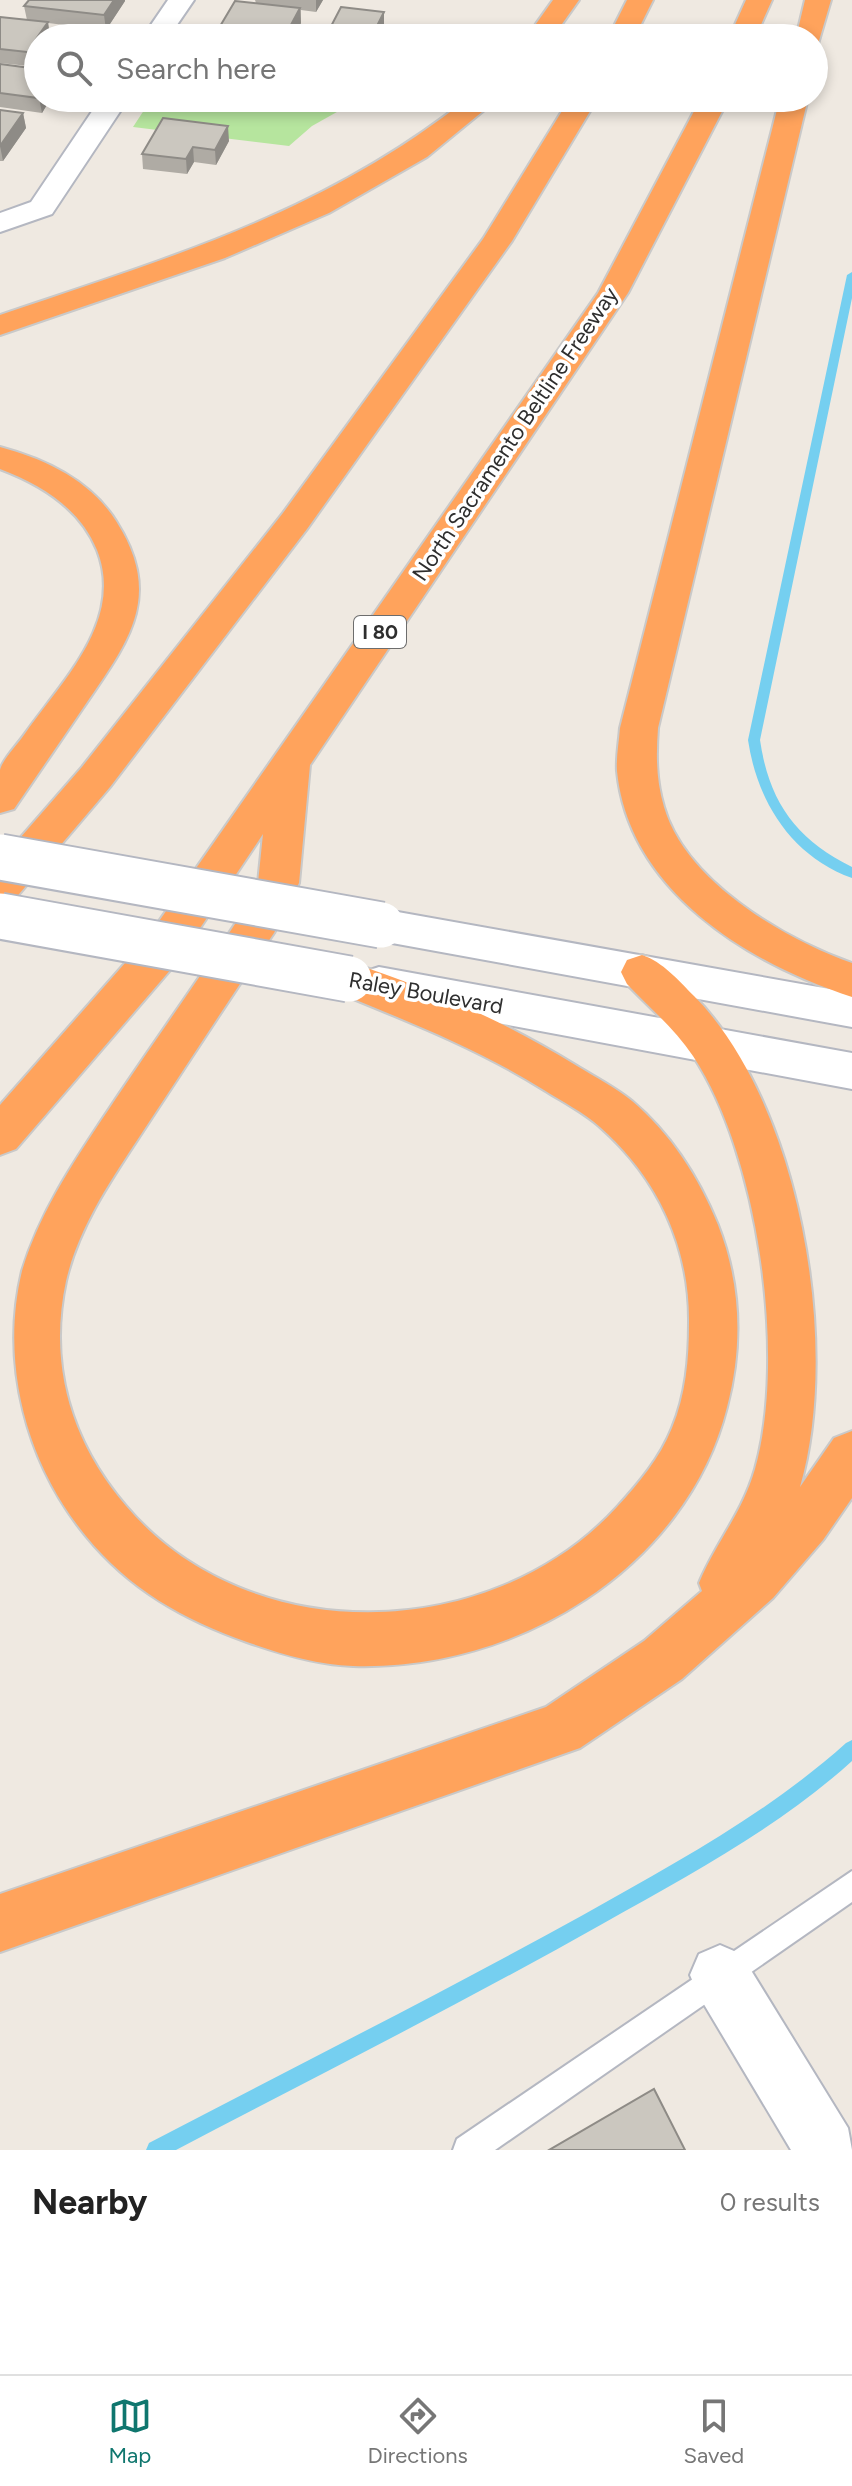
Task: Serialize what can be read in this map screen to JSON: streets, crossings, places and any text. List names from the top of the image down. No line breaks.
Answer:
{"streets":{"highway":["North Sacramento Beltline Freeway","I 80"],"main road":["Raley Boulevard"]},"page":{"search":"Search here","heading":["Nearby","0 results"],"nav":["Map","Directions","Saved"]}}
